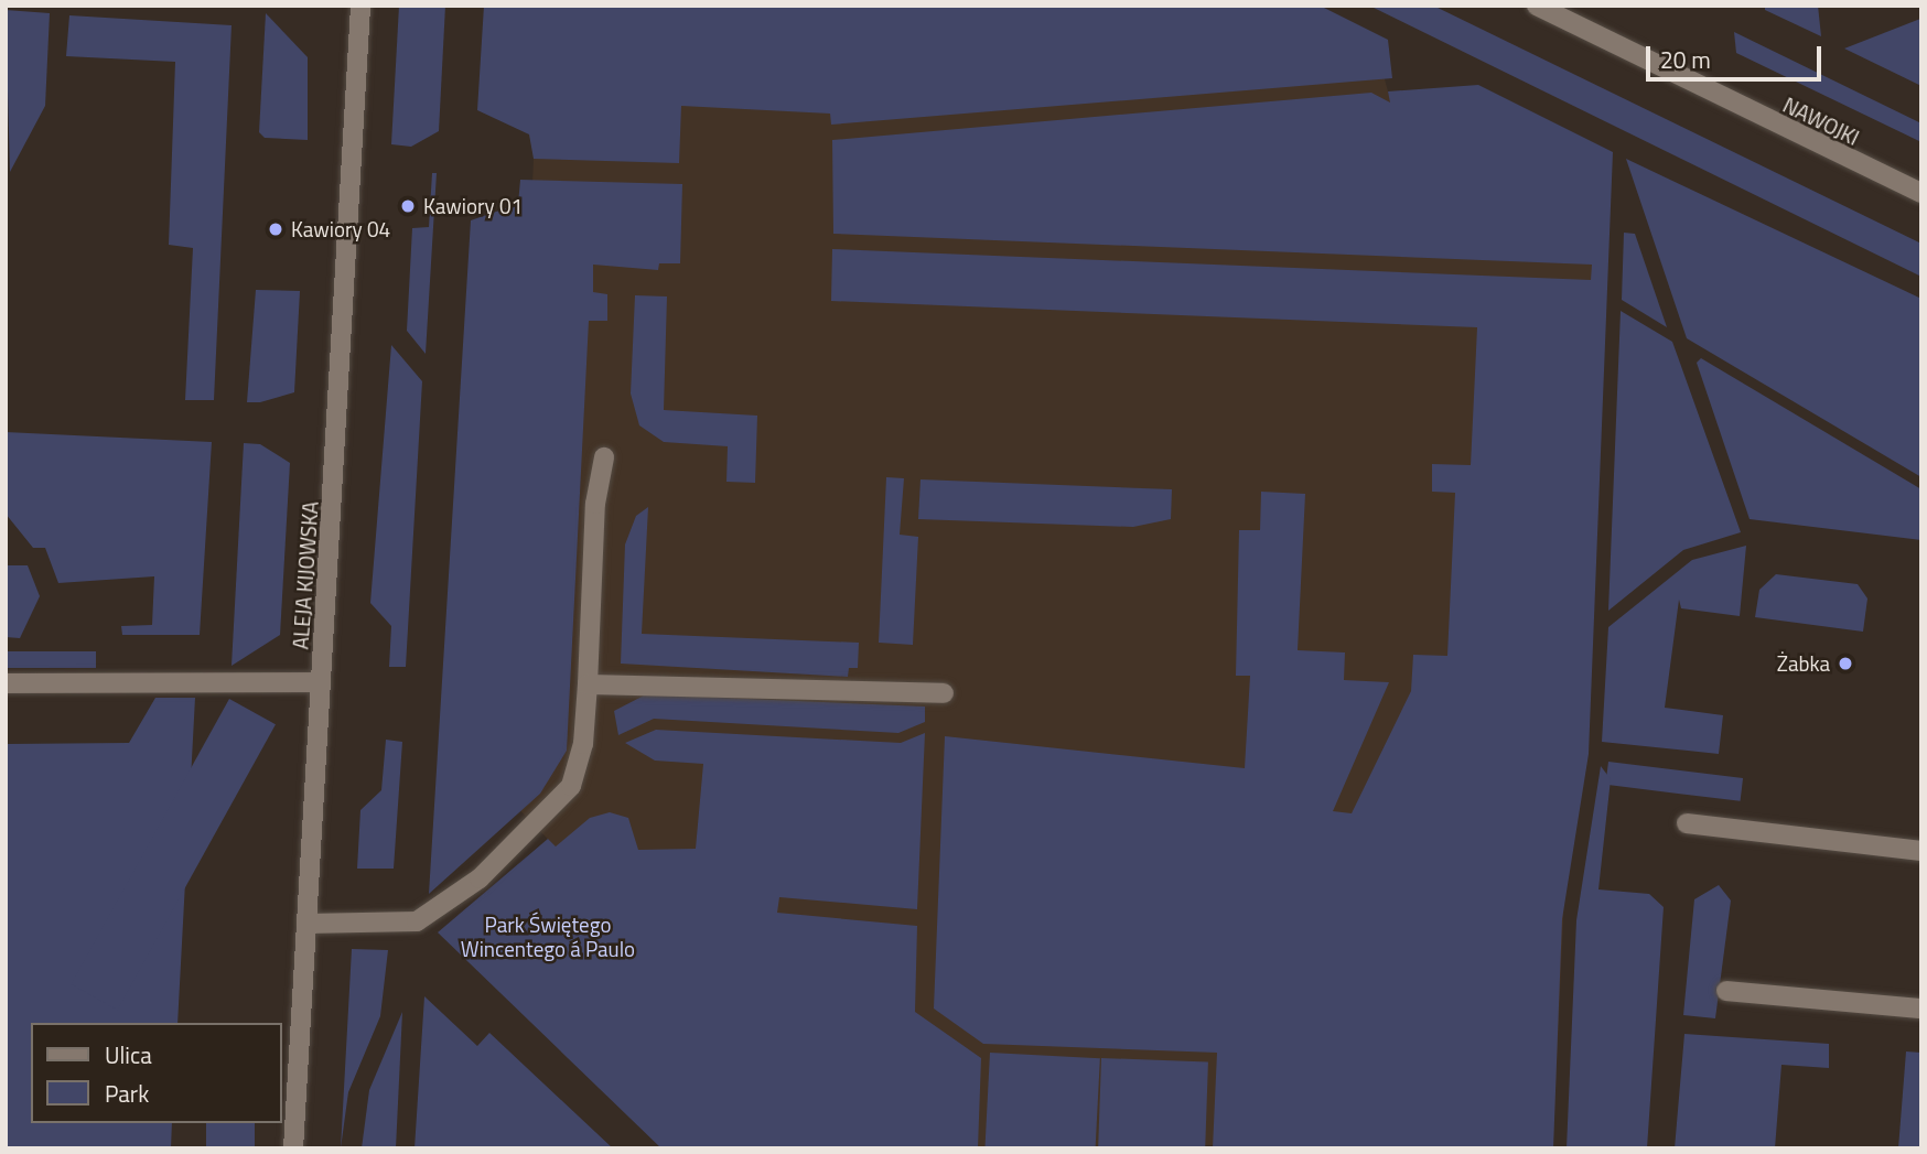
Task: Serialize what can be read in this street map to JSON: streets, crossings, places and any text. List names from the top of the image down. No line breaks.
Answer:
{"streets":{"street":["NAWOJKI","ALEJA KIJOWSKA"]},"parks":["Park Świętego Wincentego á Paulo"],"places":["Kawiory 01","Kawiory 04","Żabka"],"legend":["Ulica","Park"],"scale_bar":"20 m"}
